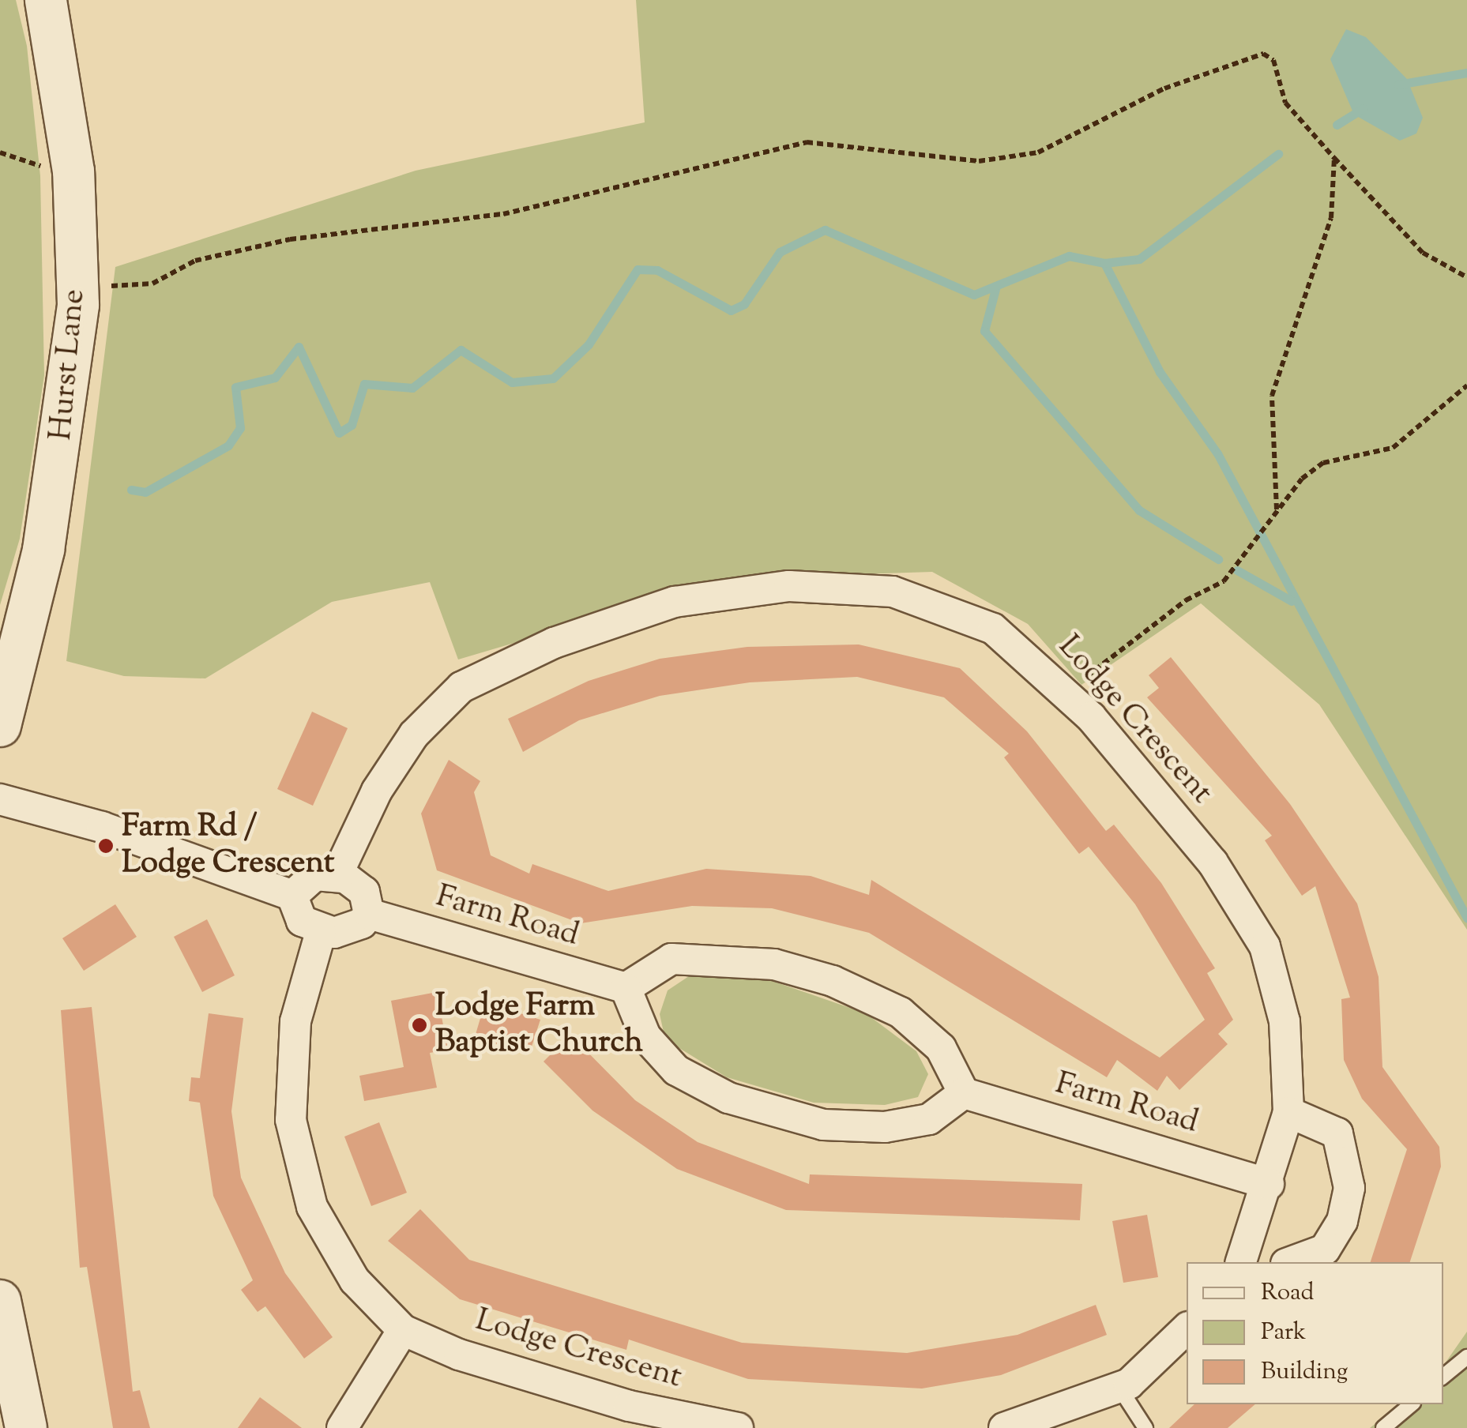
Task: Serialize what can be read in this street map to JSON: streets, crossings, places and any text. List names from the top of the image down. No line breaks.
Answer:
{"streets":{"street":["Hurst Lane","Lodge Crescent","Farm Road"]},"crossings":[["Lodge Crescent","Farm Road"]],"places":["Farm Rd / Lodge Crescent","Lodge Farm Baptist Church"],"legend":["Road","Park","Building"]}
